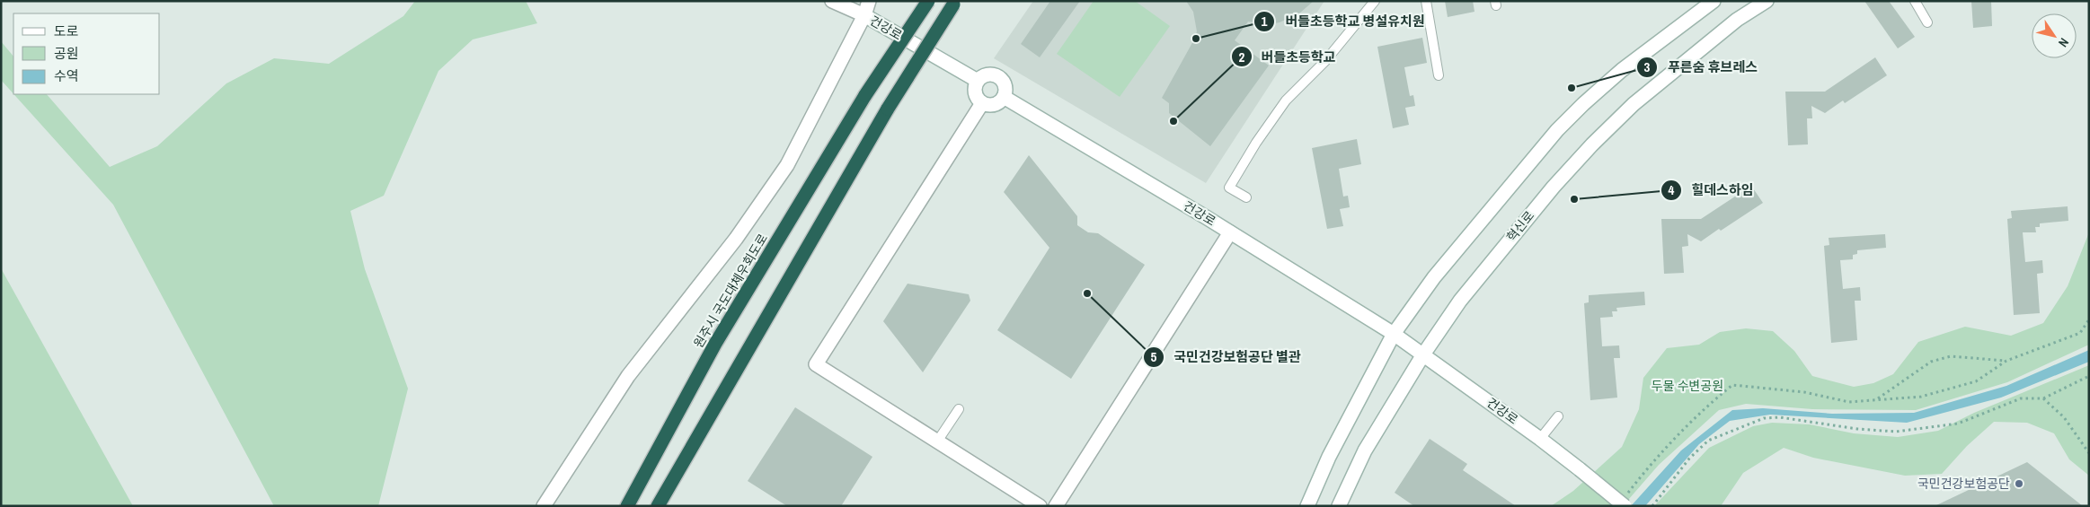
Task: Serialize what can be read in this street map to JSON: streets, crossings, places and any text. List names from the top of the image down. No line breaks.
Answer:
{"streets":{"highway":["원주시 국도대체우회도로"],"street":["건강로","혁신로"]},"crossings":[["건강로","혁신로"]],"parks":["두물 수변공원"],"places":["버들초등학교 병설유치원","푸른숨 휴브레스","버들초등학교","힐데스하임","국민건강보험공단 별관","국민건강보험공단"],"legend":["도로","공원","수역"],"north":"bottom right"}
